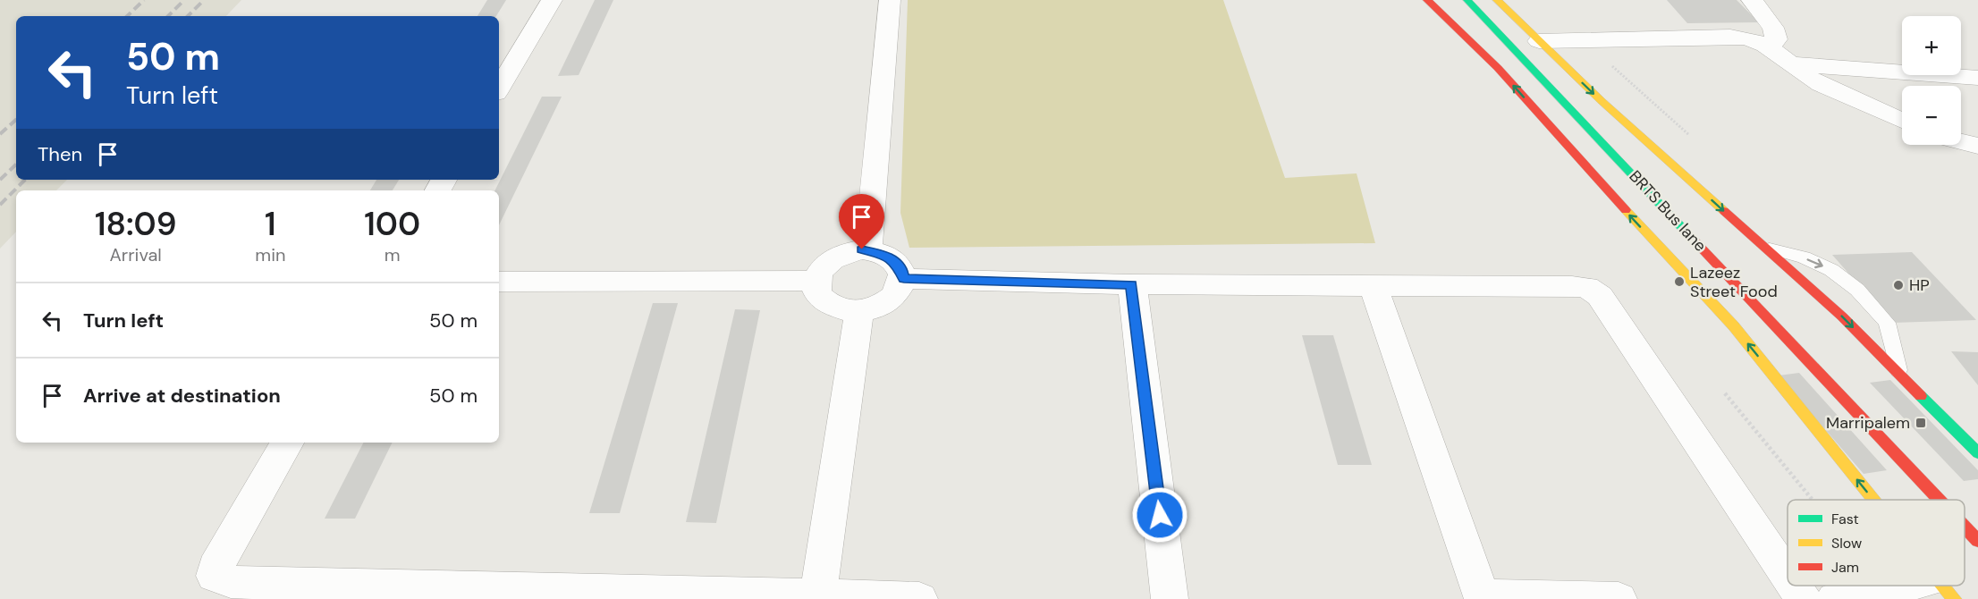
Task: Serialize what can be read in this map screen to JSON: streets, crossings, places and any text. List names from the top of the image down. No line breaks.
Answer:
{"streets":{"main road":["BRTS Bus lane"]},"places":{"other":["Lazeez Street Food","HP"],"transit":["Marripalem"]},"legend":["Fast","Slow","Jam"],"page":{"map_buttons":["+","−"],"turn":["50 m","Turn left"],"then":"Then","eta":["18:09","Arrival","1","min","100","m"],"list":[{"name":"Turn left","value":"50 m"},{"name":"Arrive at destination","value":"50 m"}]}}
